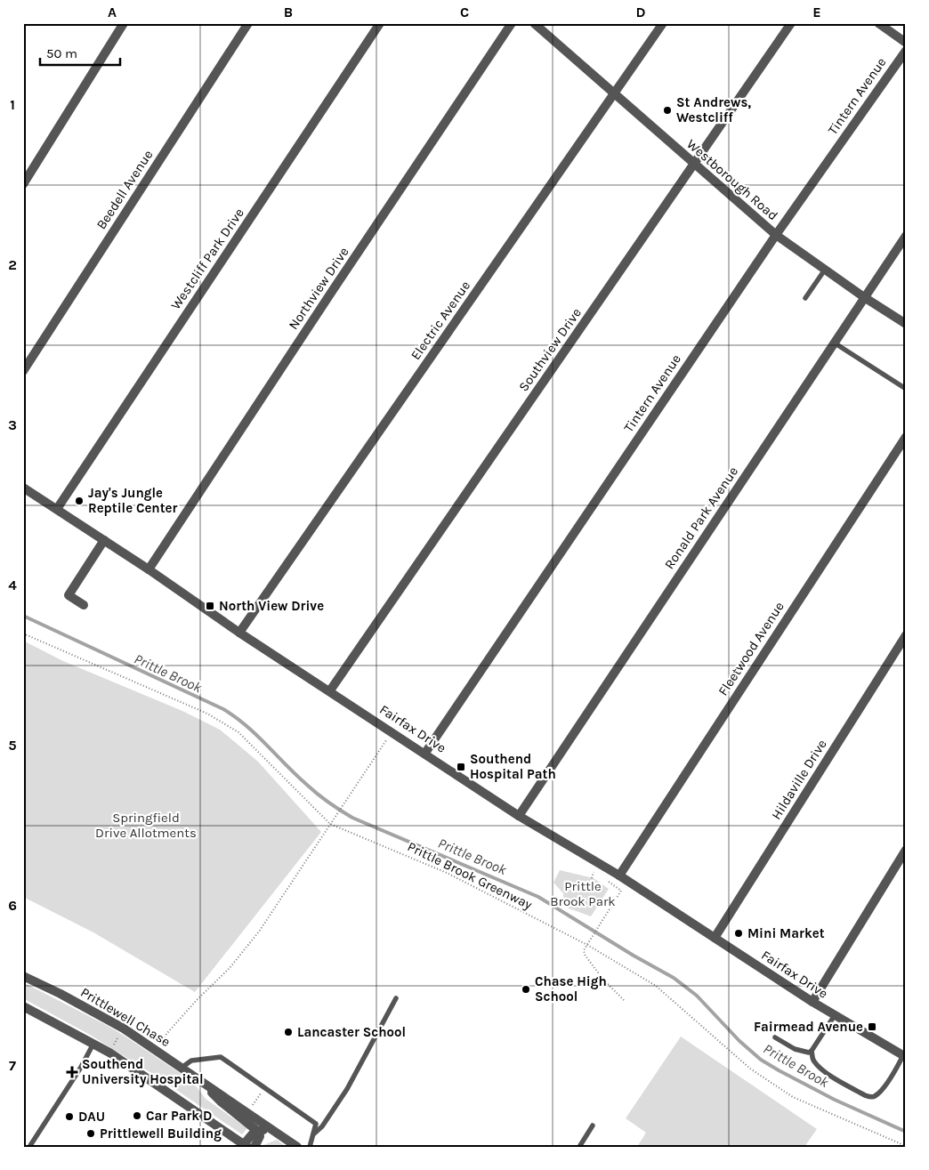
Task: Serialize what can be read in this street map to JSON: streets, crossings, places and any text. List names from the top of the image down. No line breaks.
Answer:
{"streets":{"street":["Tintern Avenue","Westborough Road","Beedell Avenue","Westcliff Park Drive","Northview Drive","Electric Avenue","Southview Drive","Ronald Park Avenue","Fleetwood Avenue","Fairfax Drive","Hildaville Drive","Prittlewell Chase"],"path":["Prittle Brook Greenway"]},"crossings":[["Tintern Avenue","Westborough Road"],["Tintern Avenue","Fairfax Drive"],["Westborough Road","Electric Avenue"],["Westborough Road","Southview Drive"],["Westborough Road","Ronald Park Avenue"],["Westcliff Park Drive","Fairfax Drive"],["Northview Drive","Fairfax Drive"],["Electric Avenue","Fairfax Drive"],["Southview Drive","Fairfax Drive"],["Ronald Park Avenue","Fairfax Drive"],["Fleetwood Avenue","Fairfax Drive"],["Fairfax Drive","Hildaville Drive"]],"water":["Prittle Brook"],"parks":["Springfield Drive Allotments","Prittle Brook Park"],"places":{"other":["St Andrews, Westcliff","Jay's Jungle Reptile Center","Mini Market","Chase High School","Lancaster School","Car Park D","DAU","Prittlewell Building"],"transit":["North View Drive","Southend Hospital Path","Fairmead Avenue"],"health":["Southend University Hospital"]},"scale_bar":"50 m","grid":{"columns":["A","B","C","D","E"],"rows":["1","2","3","4","5","6","7"]}}
